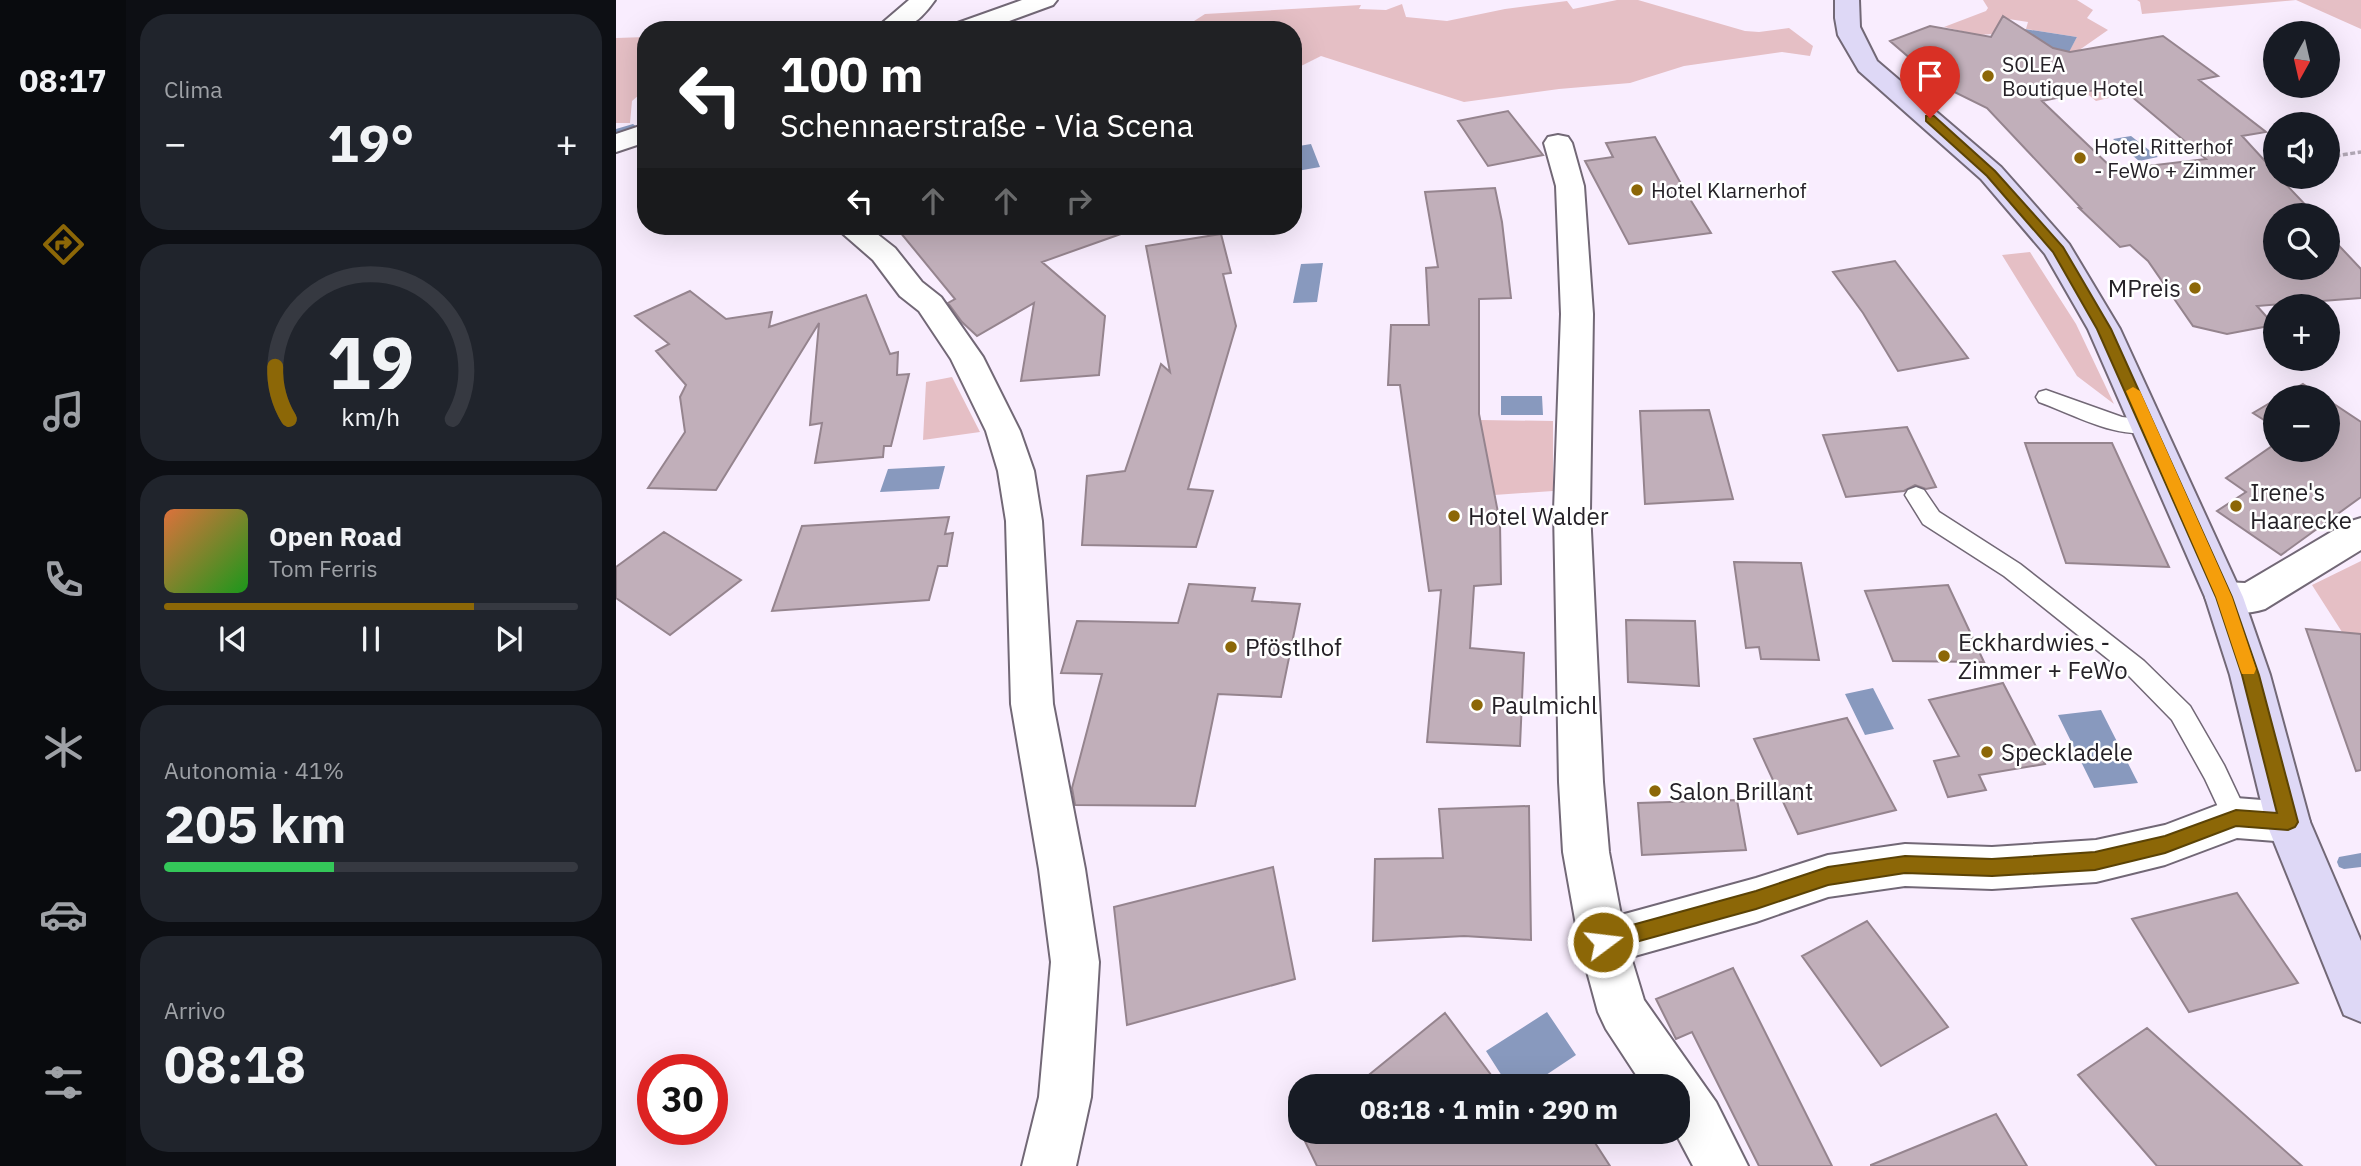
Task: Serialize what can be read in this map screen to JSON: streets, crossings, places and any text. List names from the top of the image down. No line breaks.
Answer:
{"places":["SOLEA Boutique Hotel","Hotel Ritterhof - FeWo + Zimmer","Hotel Klarnerhof","MPreis","Irene's Haarecke","Hotel Walder","Pföstlhof","Eckhardwies - Zimmer + FeWo","Paulmichl","Speckladele","Salon Brillant"],"north":"bottom","page":{"tabs":"08:17","tile":["Clima",["Autonomia · 41%","205 km"],["Arrivo","08:18"]],"map_buttons":["+","−"],"turn":["100 m","Schennaerstraße - Via Scena"],"heat":["−","19°","+"],"song":["Open Road","Tom Ferris"],"limit":"30","trip":"08:18 · 1 min · 290 m","gauge":["19","km/h"]}}
